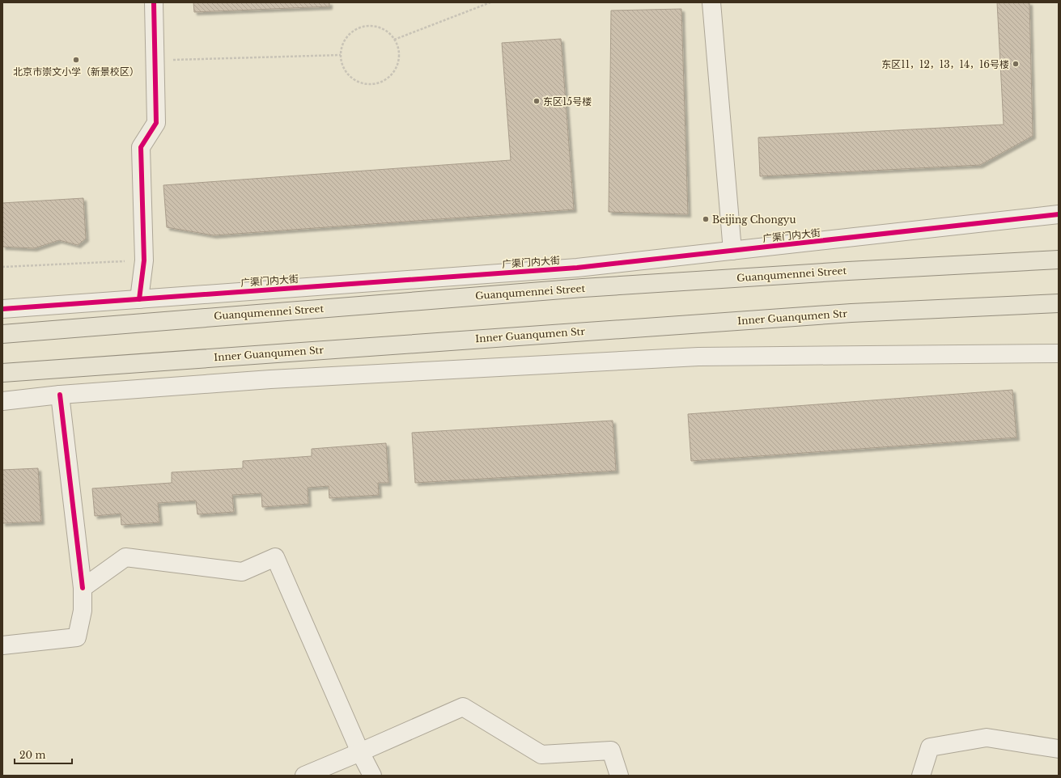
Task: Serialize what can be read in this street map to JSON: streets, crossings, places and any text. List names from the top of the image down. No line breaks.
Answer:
{"streets":{"main road":["Guanqumennei Street","Inner Guanqumen Str"],"street":["广渠门内大街"]},"places":["北京市崇文小学（新景校区）","东区11，12，13，14，16号楼","东区15号楼","Beijing Chongyu"],"scale_bar":"20 m"}
